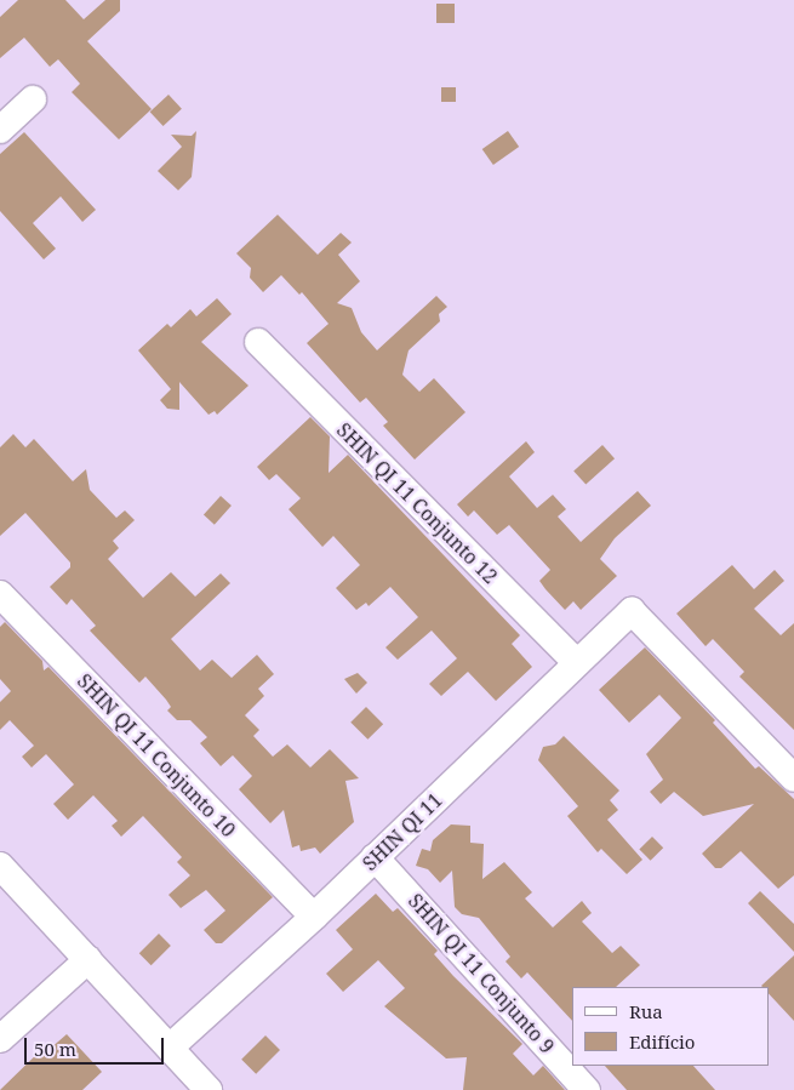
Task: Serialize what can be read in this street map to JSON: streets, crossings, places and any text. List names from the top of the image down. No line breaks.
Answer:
{"streets":{"street":["SHIN QI 11 Conjunto 12","SHIN QI 11 Conjunto 10","SHIN QI 11","SHIN QI 11 Conjunto 9"]},"crossings":[["SHIN QI 11 Conjunto 12","SHIN QI 11"],["SHIN QI 11 Conjunto 10","SHIN QI 11"],["SHIN QI 11","SHIN QI 11 Conjunto 9"]],"legend":["Rua","Edifício"],"scale_bar":"50 m"}
